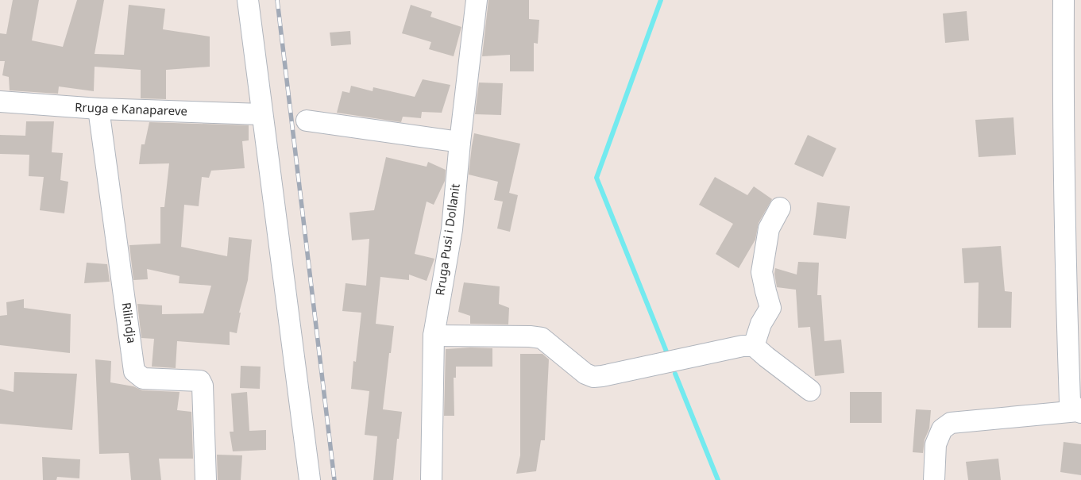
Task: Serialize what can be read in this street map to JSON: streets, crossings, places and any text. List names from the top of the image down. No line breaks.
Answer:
{"streets":{"street":["Rruga e Kanapareve","Rruga Pusi i Dollanit","Rilindja"]},"crossings":[["Rruga e Kanapareve","Rilindja"]]}
